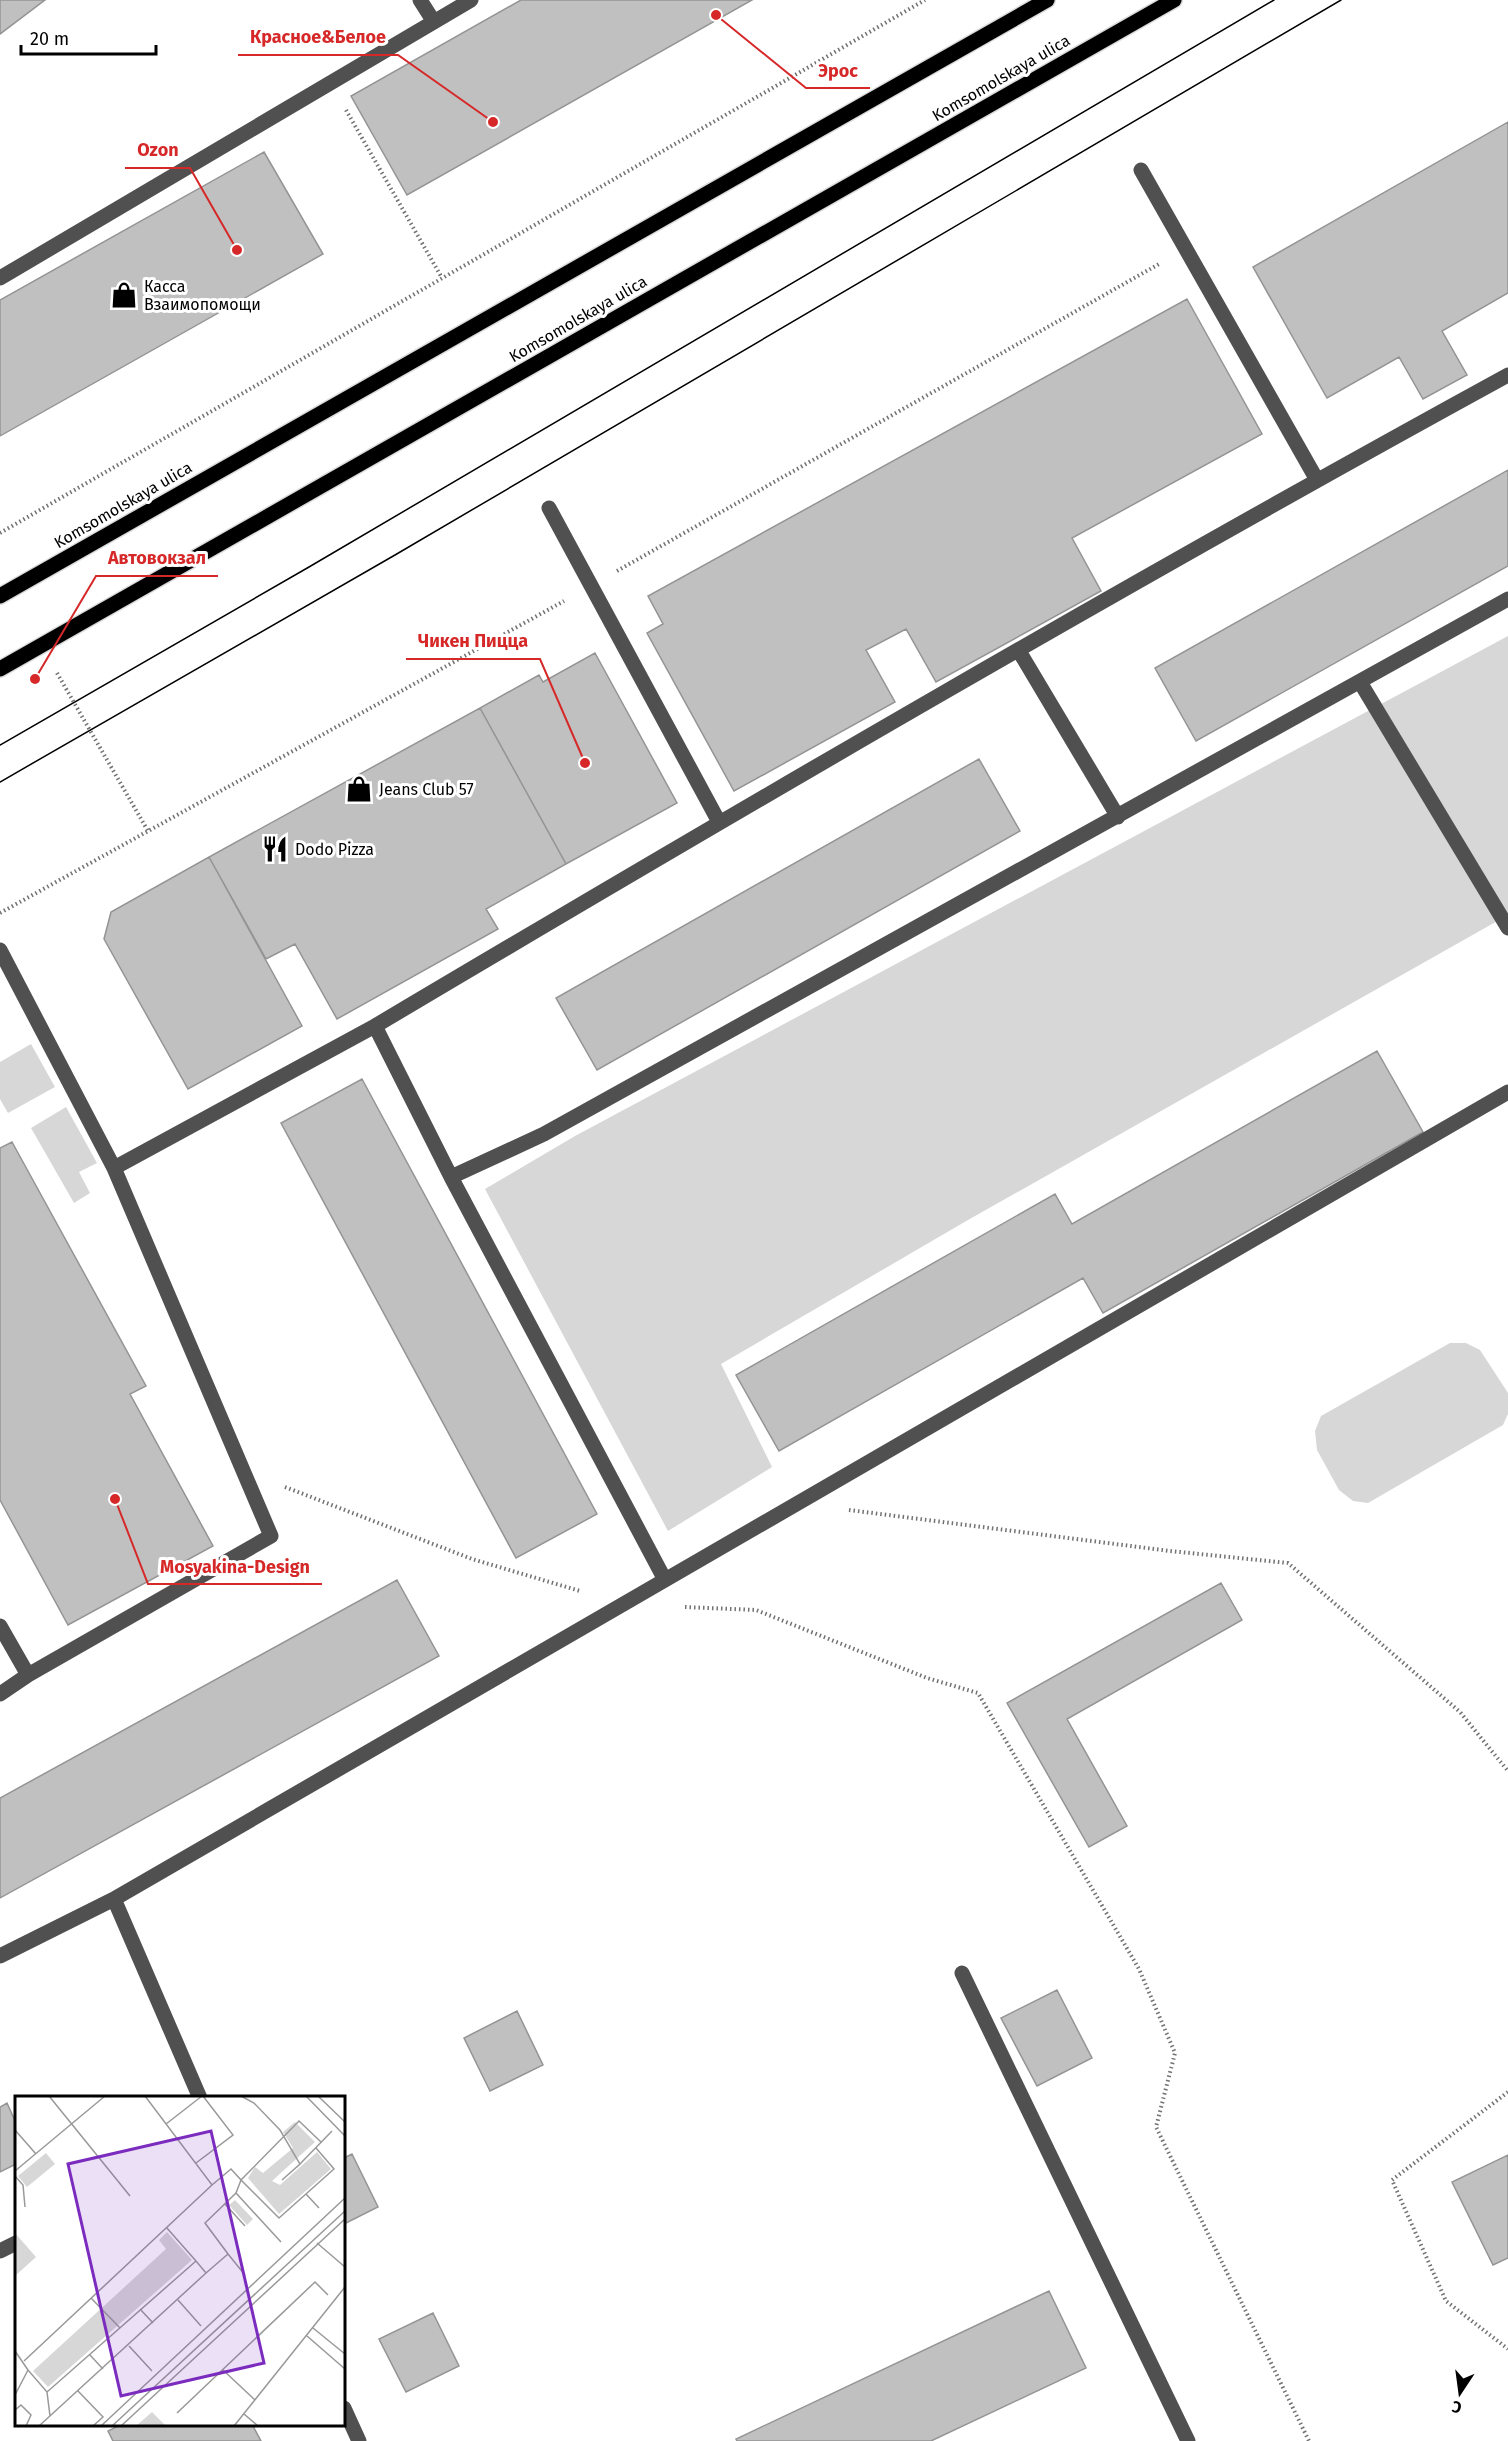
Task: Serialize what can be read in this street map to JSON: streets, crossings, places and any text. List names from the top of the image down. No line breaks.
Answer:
{"streets":{"main road":["Komsomolskaya ulica"]},"places":{"other":["Эрос","Красное&Белое","Ozon","Автовокзал","Чикен Пицца","Mosyakina-Design"],"shop":["Касса Взаимопомощи","Jeans Club 57"],"restaurant":["Dodo Pizza"]},"scale_bar":"20 m","north":"bottom"}
